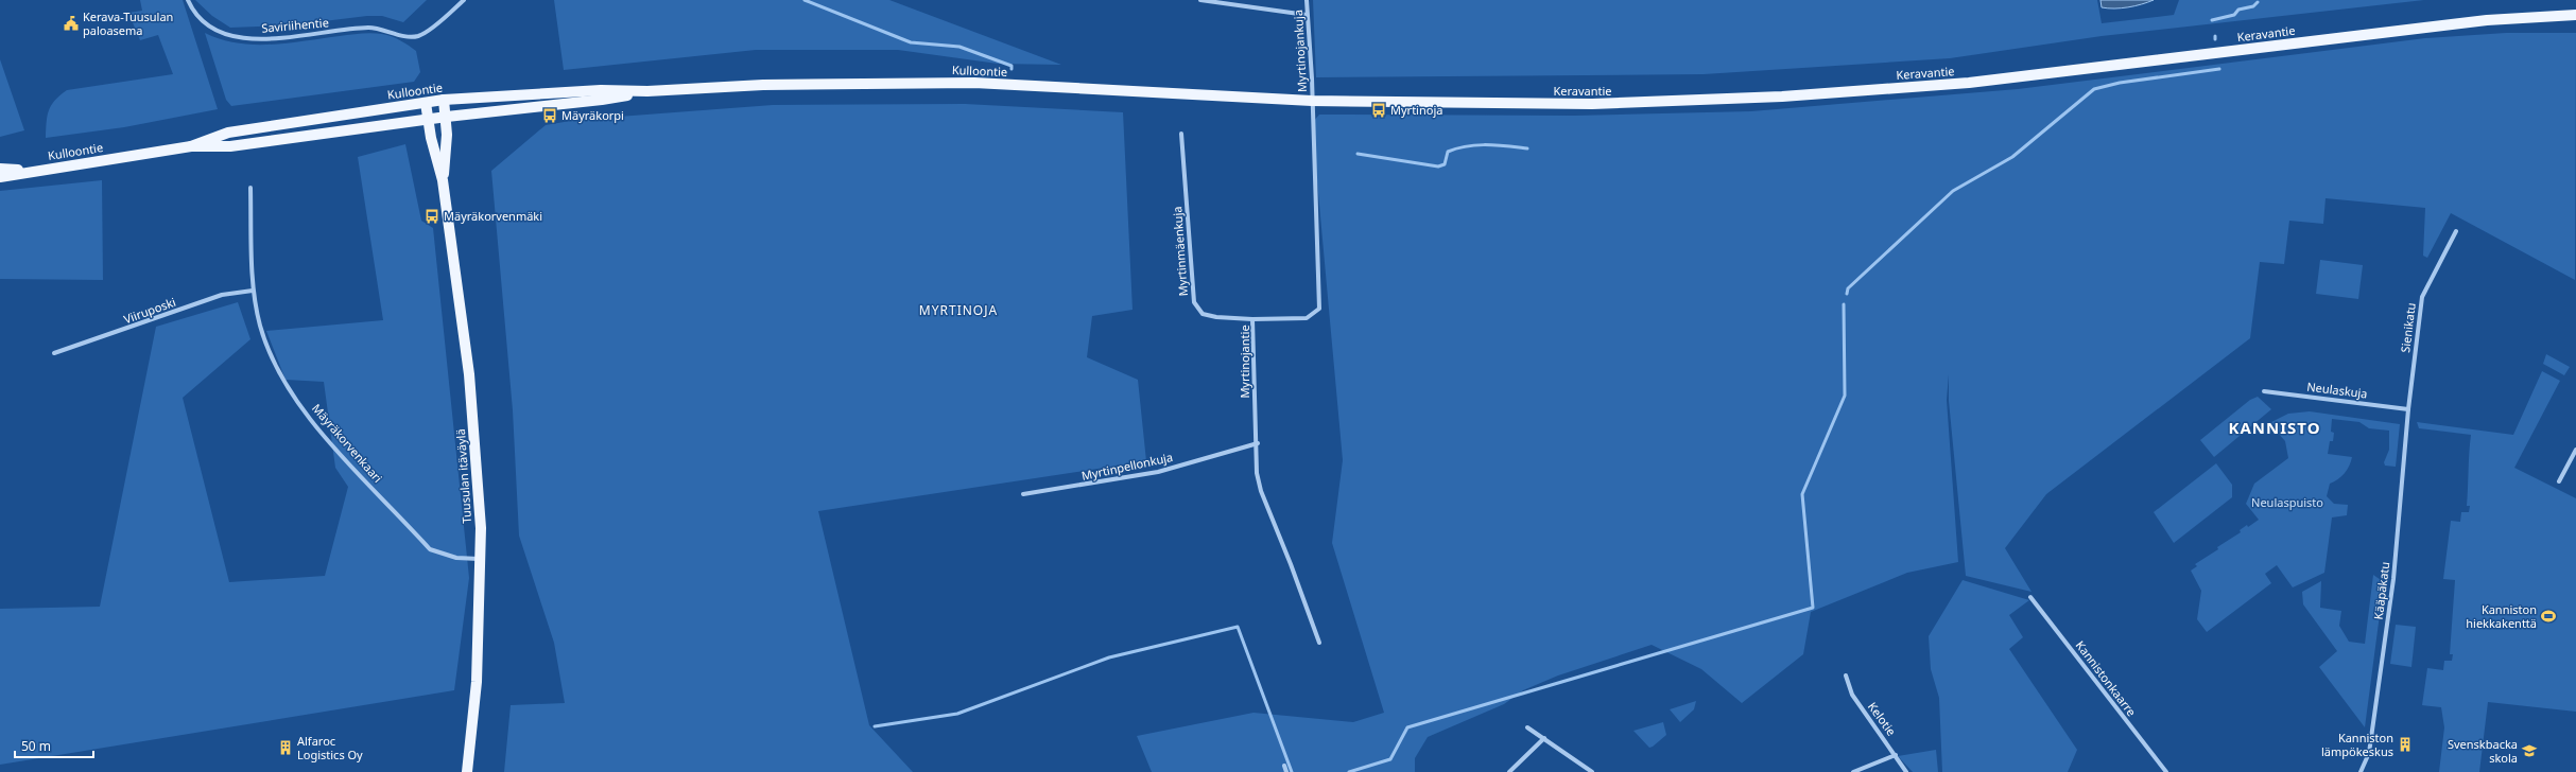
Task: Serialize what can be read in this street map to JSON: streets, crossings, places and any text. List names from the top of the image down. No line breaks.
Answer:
{"streets":{"main road":["Keravantie","Kulloontie","Tuusulan itäväylä"],"street":["Saviriihentie","Myrtinojankuja","Myrtinmäenkuja","Viiruposki","Sienikatu","Myrtinojantie","Neulaskuja","Mäyräkorvenkaari","Myrtinpellonkuja","Kääpäkatu","Kannistonkaarre","Kelotie"]},"crossings":[["Keravantie","Myrtinojankuja"],["Keravantie","Kulloontie"],["Keravantie","Myrtinojantie"],["Myrtinojankuja","Kulloontie"],["Myrtinojankuja","Myrtinojantie"],["Kulloontie","Myrtinojantie"],["Kulloontie","Tuusulan itäväylä"],["Myrtinmäenkuja","Myrtinojantie"],["Viiruposki","Mäyräkorvenkaari"],["Sienikatu","Neulaskuja"],["Sienikatu","Kääpäkatu"],["Myrtinojantie","Myrtinpellonkuja"],["Neulaskuja","Kääpäkatu"],["Mäyräkorvenkaari","Tuusulan itäväylä"]],"districts":["MYRTINOJA","KANNISTO"],"parks":["Neulaspuisto"],"places":{"public building":["Kerava-Tuusulan paloasema"],"bus stop":["Myrtinoja","Mäyräkorpi","Mäyräkorvenmäki"],"sports":["Kanniston hiekkakenttä"],"building":["Kanniston lämpökeskus","Alfaroc Logistics Oy"],"school or university":["Svenskbacka skola"]},"scale_bar":"50 m"}
